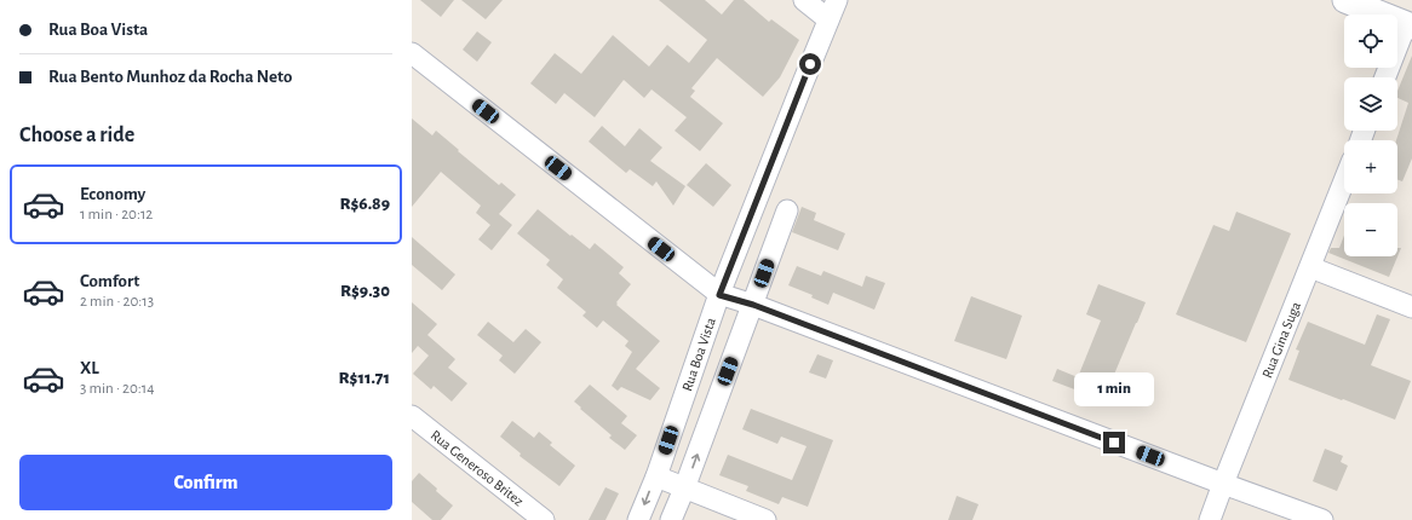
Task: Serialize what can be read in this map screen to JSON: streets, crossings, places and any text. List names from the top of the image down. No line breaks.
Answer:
{"streets":{"street":["Rua Gina Suga","Rua Boa Vista","Rua Generoso Britez"]},"page":{"banner":["Rua Boa Vista","Rua Bento Munhoz da Rocha Neto"],"map_buttons":["+","−"],"heading":"Choose a ride","list":[{"name":"Economy","note":"1 min · 20:12","value":"R$6.89"},{"name":"Comfort","note":"2 min · 20:13","value":"R$9.30"},{"name":"XL","note":"3 min · 20:14","value":"R$11.71"}],"bubble":"1 min","buttons":"Confirm"}}
